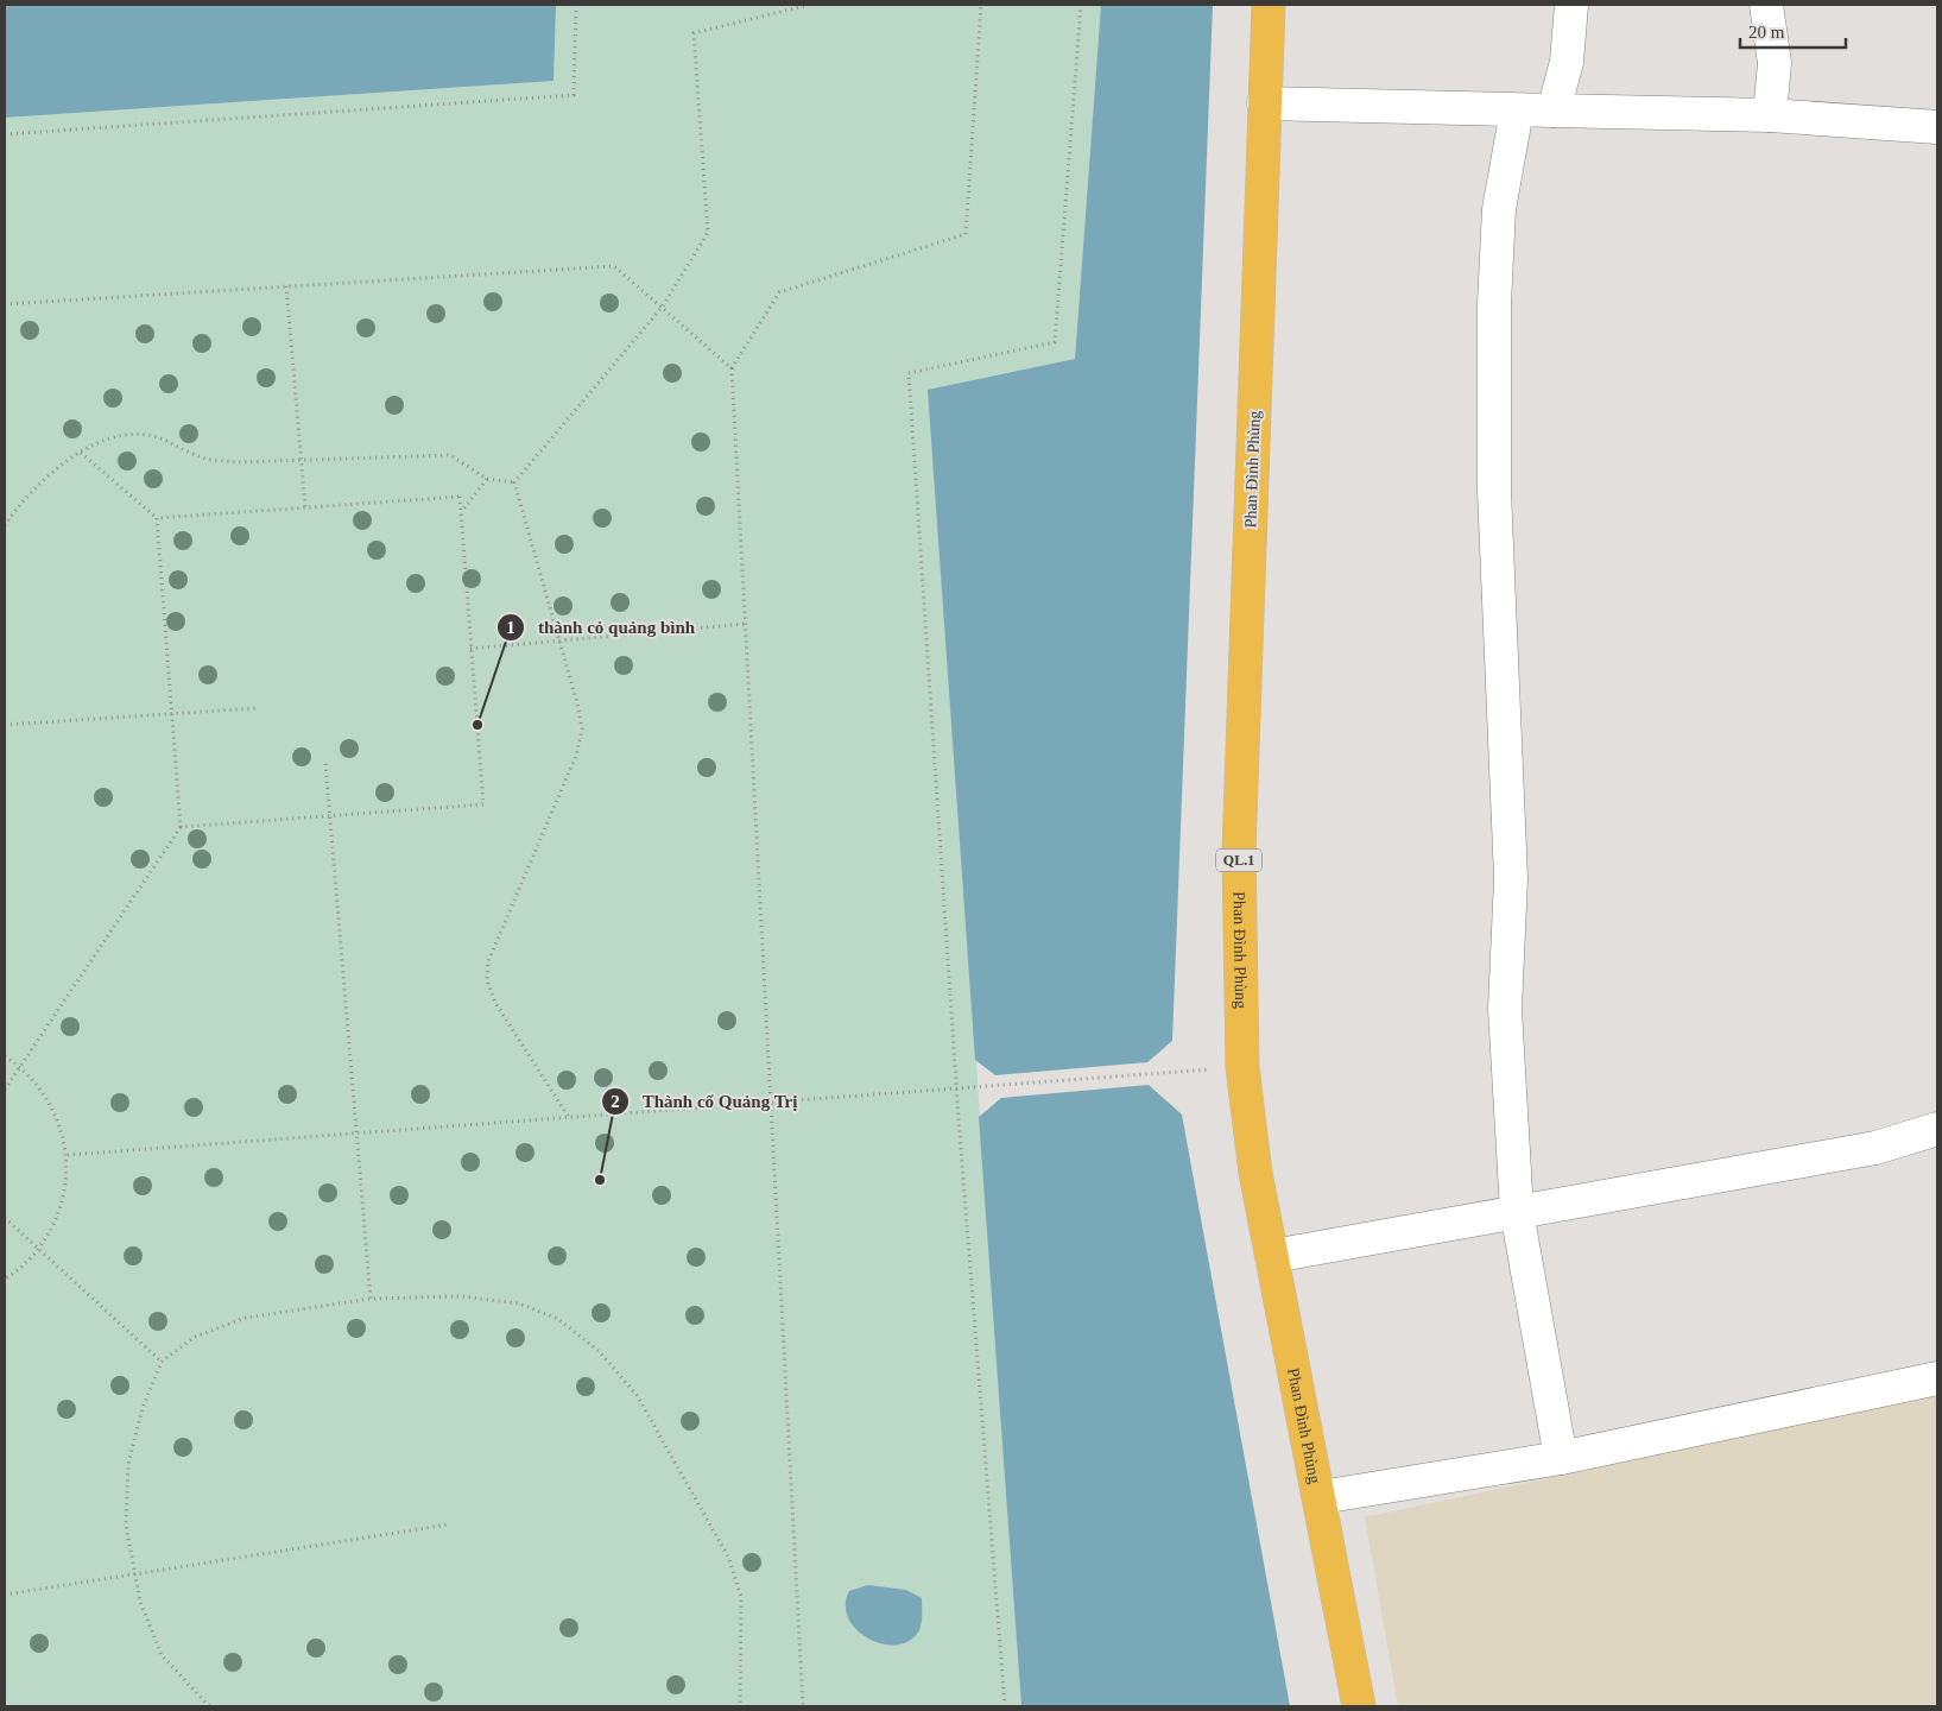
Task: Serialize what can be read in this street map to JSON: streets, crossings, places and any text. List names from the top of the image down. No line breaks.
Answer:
{"streets":{"highway":["Phan Đình Phùng","QL.1"]},"places":["thành cỏ quảng bình","Thành cổ Quảng Trị"],"scale_bar":"20 m"}
